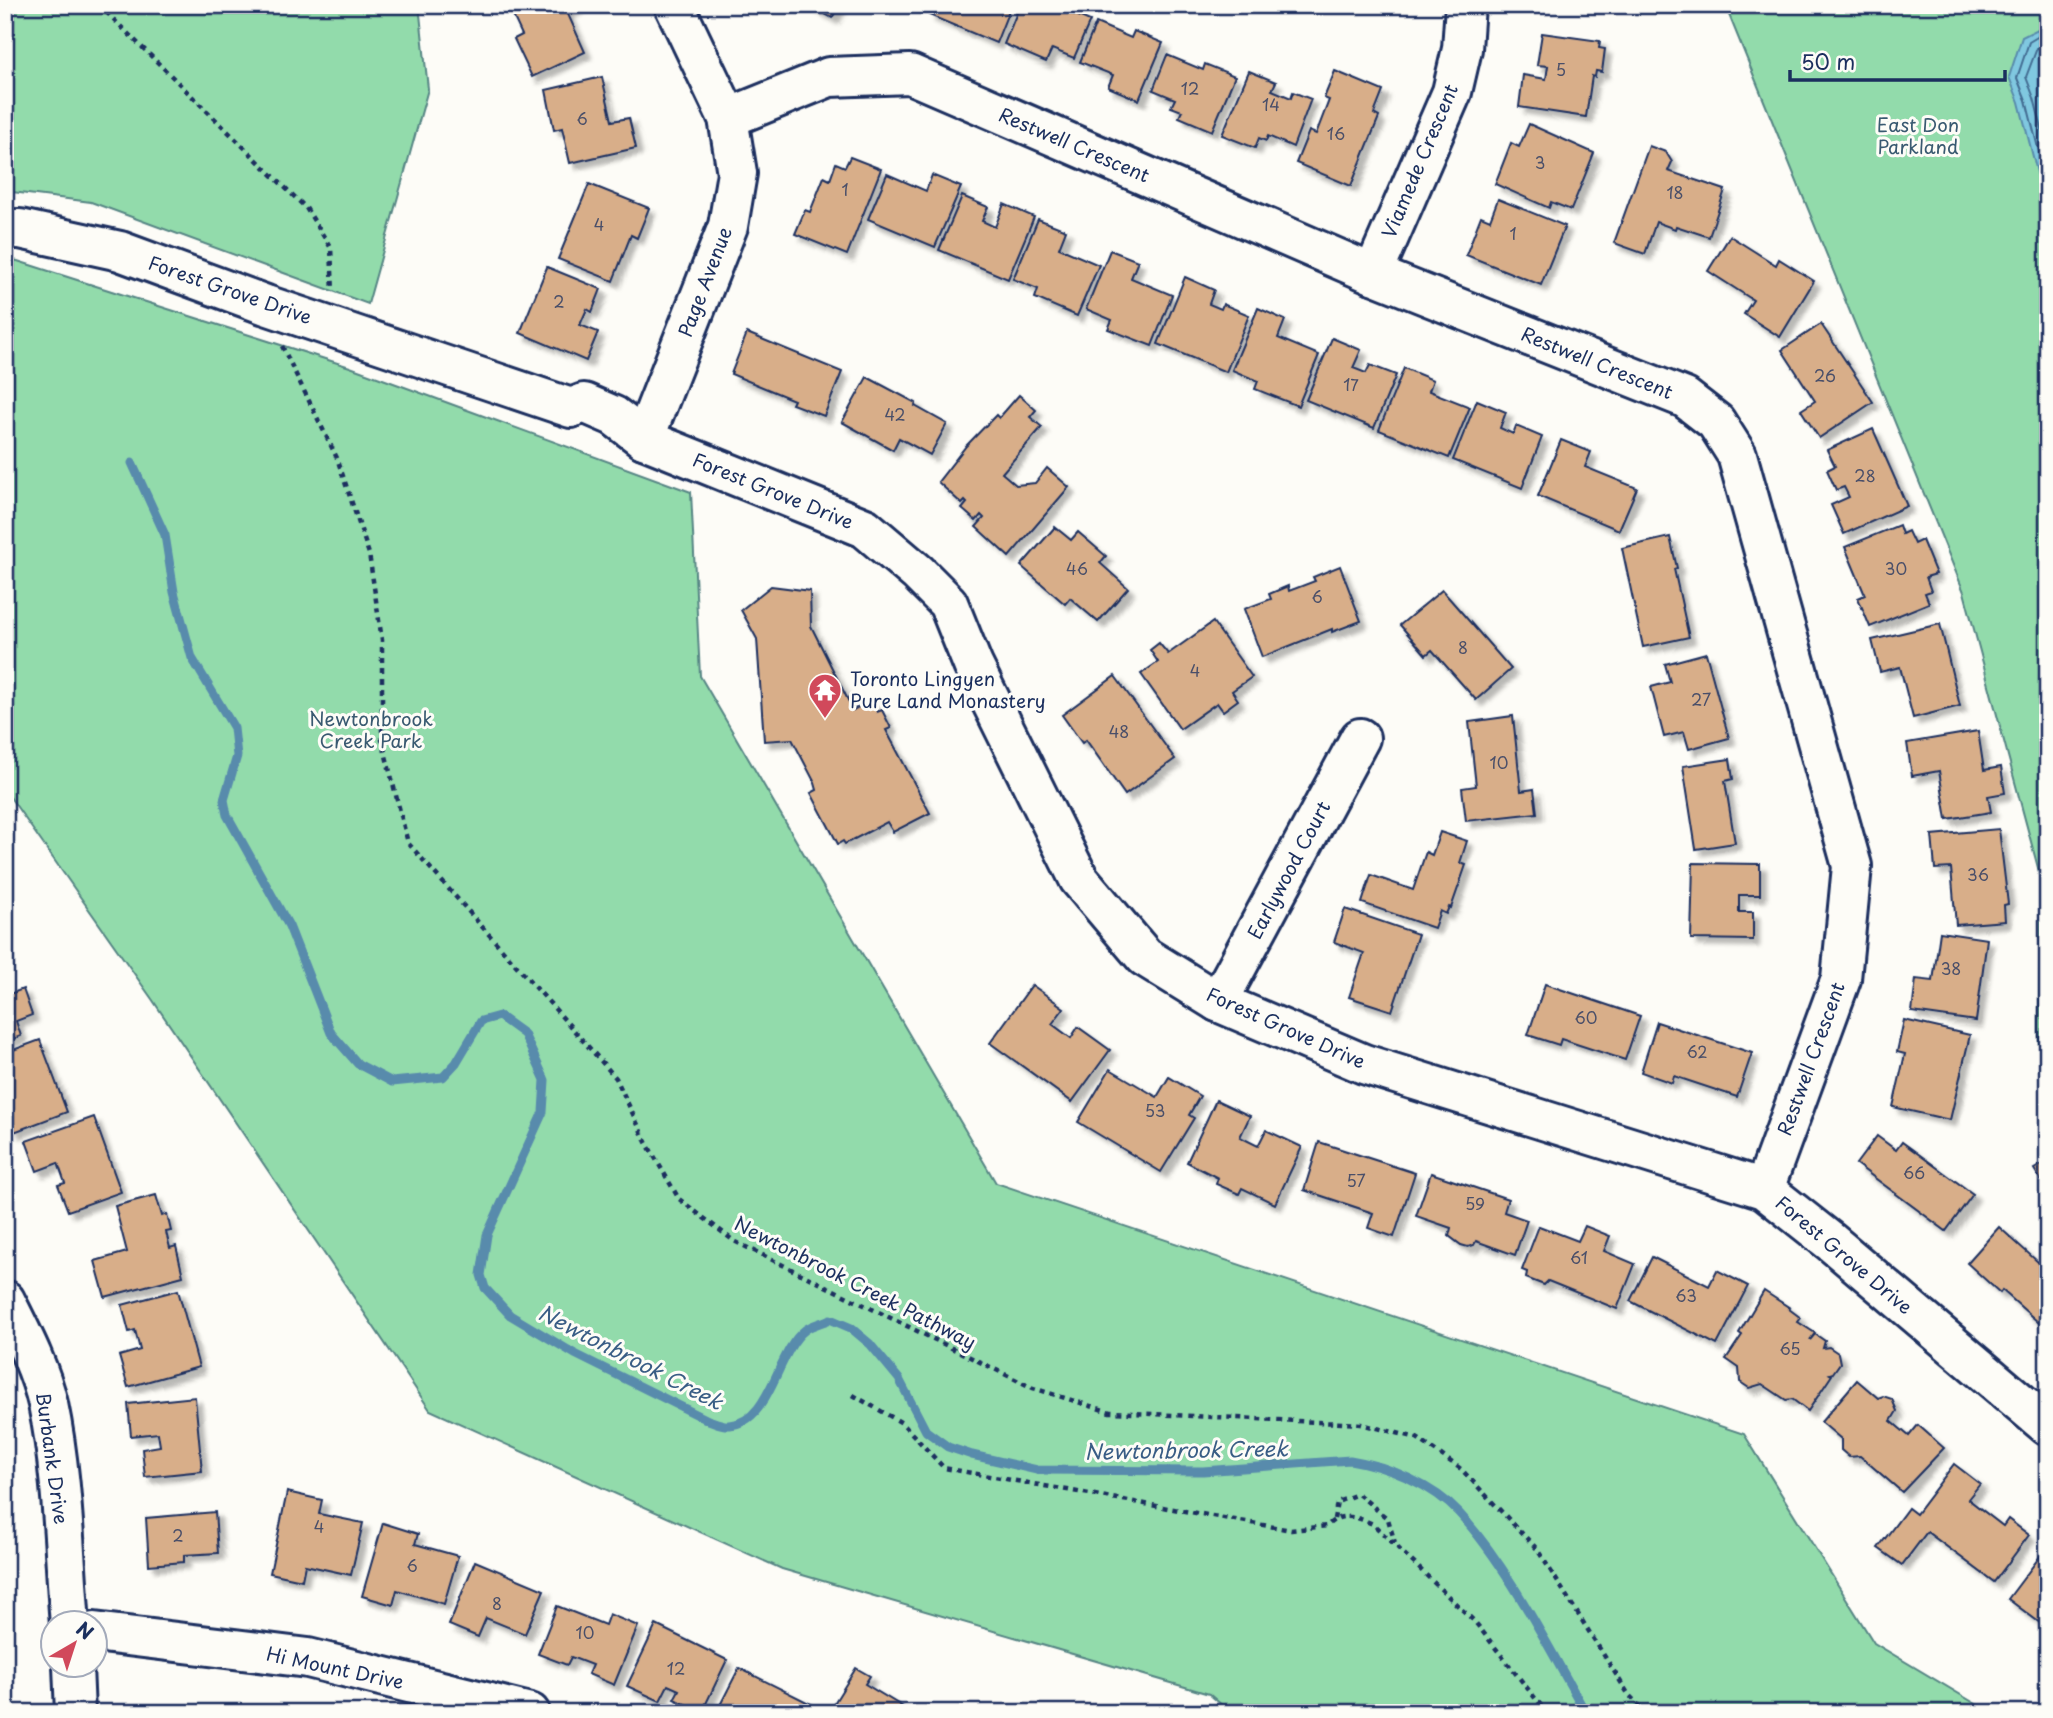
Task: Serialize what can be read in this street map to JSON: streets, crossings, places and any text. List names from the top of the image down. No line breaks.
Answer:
{"streets":{"street":["Restwell Crescent","Viamede Crescent","Page Avenue","Forest Grove Drive","Earlywood Court","Burbank Drive","Hi Mount Drive"],"path":["Newtonbrook Creek Pathway"]},"crossings":[["Restwell Crescent","Viamede Crescent"],["Restwell Crescent","Page Avenue"],["Restwell Crescent","Forest Grove Drive"],["Page Avenue","Forest Grove Drive"],["Forest Grove Drive","Earlywood Court"],["Forest Grove Drive","Newtonbrook Creek Pathway"]],"water":["Newtonbrook Creek"],"parks":["East Don Parkland","Newtonbrook Creek Park"],"places":{"temple":["Toronto Lingyen Pure Land Monastery"]},"house_numbers":["5","12","14","6","16","3","1","18","4","1","2","26","17","42","28","46","30","6","8","4","27","48","10","36","38","60","62","53","66","57","59","61","63","65","4","2","6","8","10","12"],"scale_bar":"50 m","north":"top right"}
